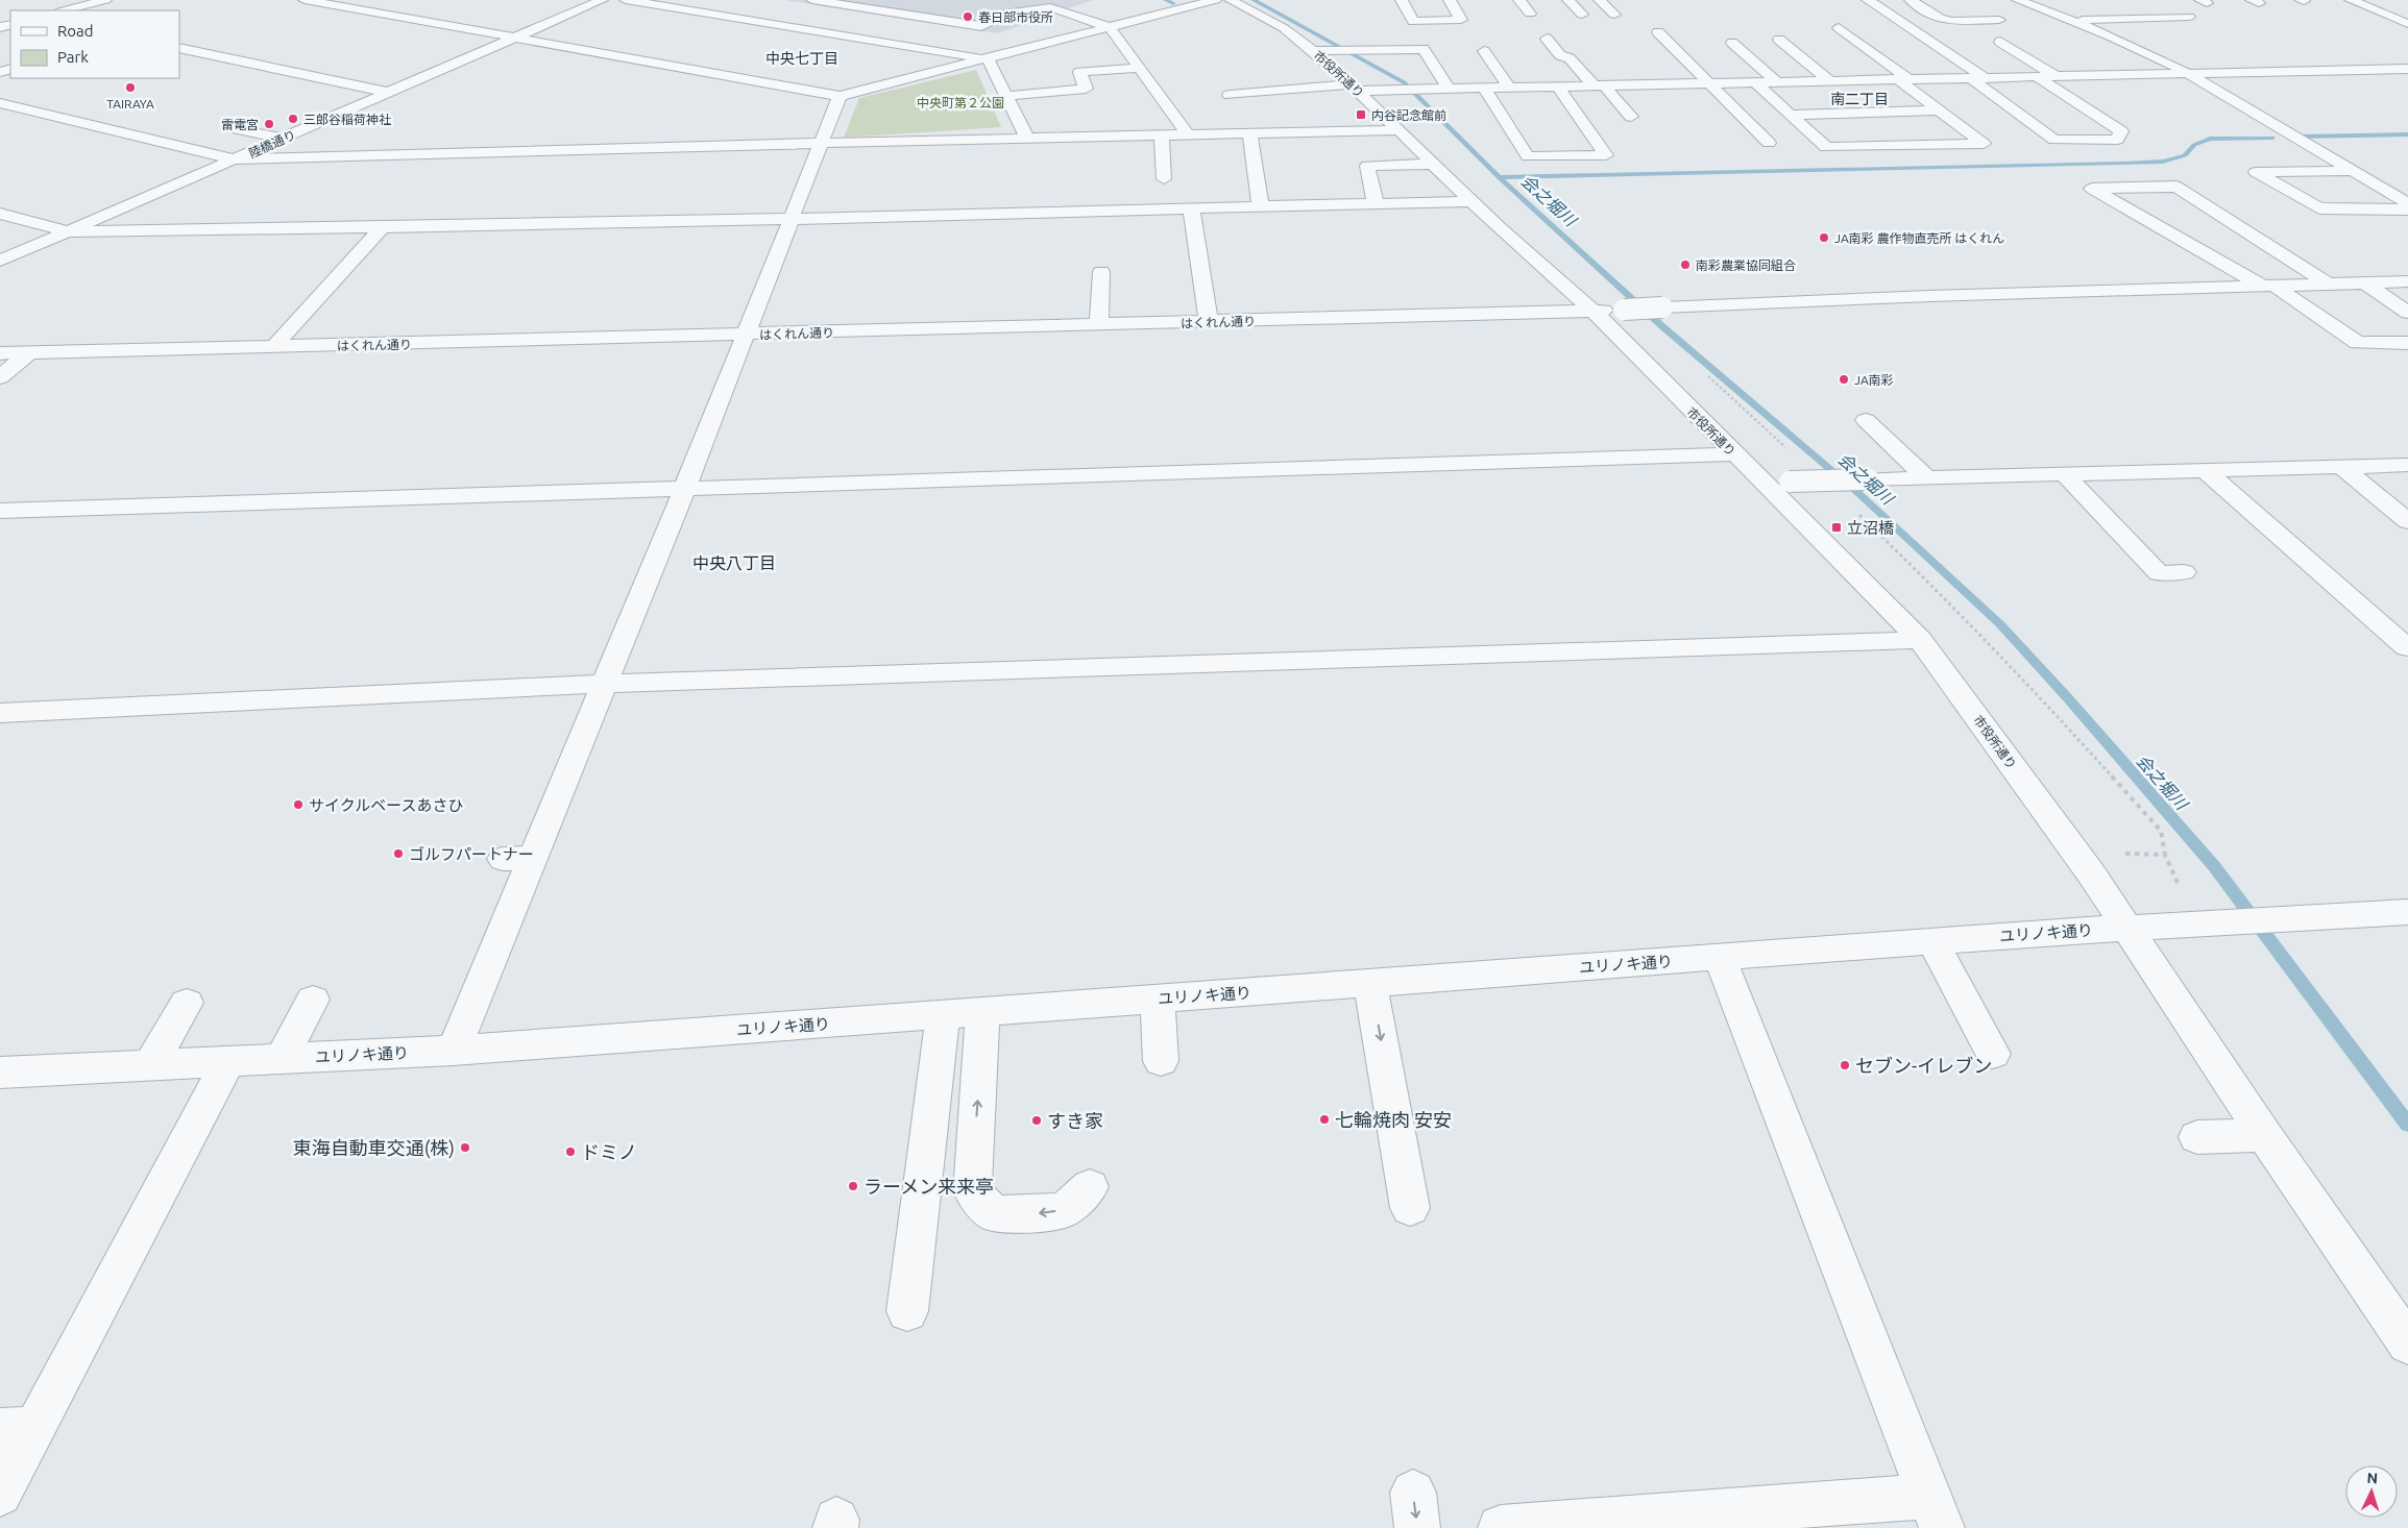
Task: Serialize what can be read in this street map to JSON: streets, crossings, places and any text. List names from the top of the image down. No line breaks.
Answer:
{"streets":{"street":["市役所通り","陸橋通り","はくれん通り","ユリノキ通り"]},"crossings":[["市役所通り","はくれん通り"],["市役所通り","ユリノキ通り"]],"districts":["中央七丁目","南二丁目","中央八丁目"],"water":["会之堀川"],"parks":["中央町第２公園"],"places":{"other":["春日部市役所","TAIRAYA","三郎谷稲荷神社","雷電宮","JA南彩 農作物直売所 はくれん","南彩農業協同組合","JA南彩","サイクルベースあさひ","ゴルフパートナー","セブン-イレブン","七輪焼肉 安安","すき家","東海自動車交通(株)","ドミノ","ラーメン来来亭"],"transit":["内谷記念館前","立沼橋"]},"legend":["Road","Park"],"north":"top"}
